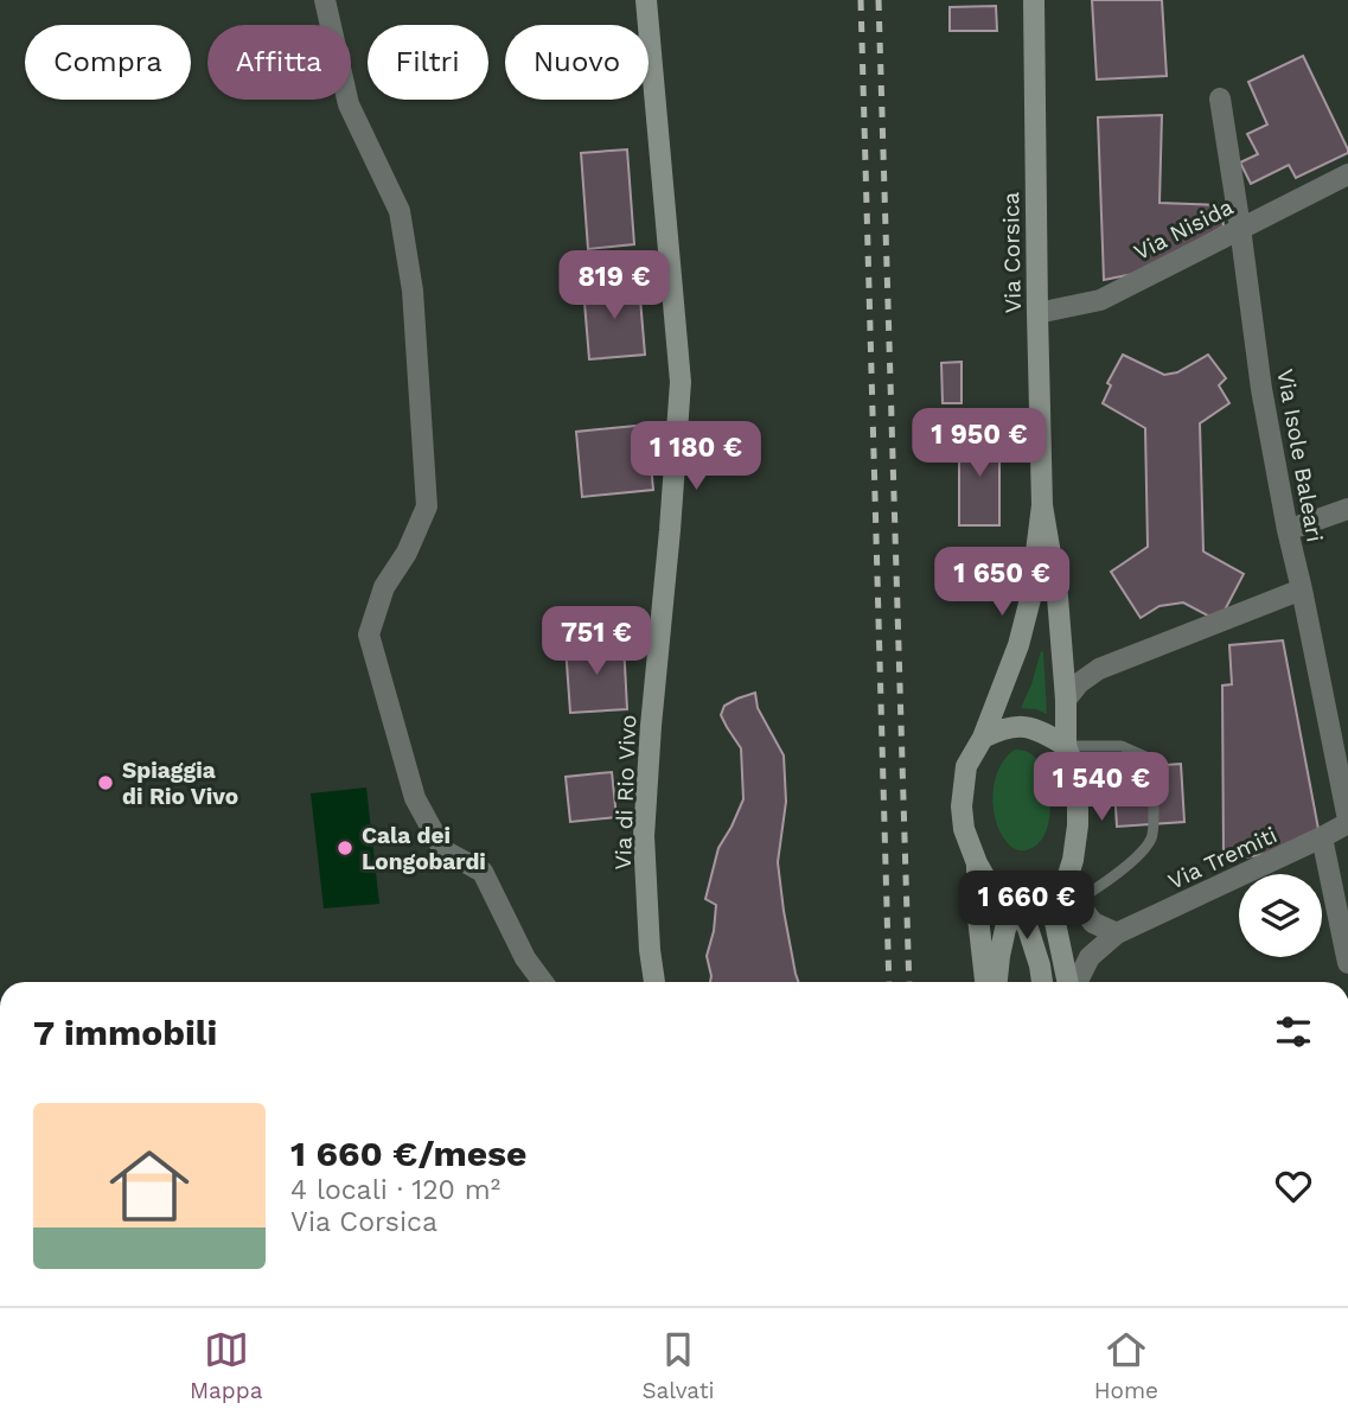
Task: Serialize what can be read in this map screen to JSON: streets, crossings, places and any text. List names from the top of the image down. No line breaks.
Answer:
{"streets":{"main road":["Via Corsica","Via di Rio Vivo"],"street":["Via Nisida","Via Isole Baleari","Via Tremiti"]},"crossings":[["Via Nisida","Via Corsica"],["Via Nisida","Via Isole Baleari"],["Via Isole Baleari","Via Tremiti"]],"places":["Spiaggia di Rio Vivo","Cala dei Longobardi"],"page":{"chip":["Compra","Affitta","Filtri","Nuovo"],"price":["819 €","1 950 €","1 180 €","1 650 €","751 €","1 540 €","1 660 €"],"heading":"7 immobili","list":[{"name":"1 660 €/mese","note":"4 locali · 120 m² · Via Corsica"}],"tabs":["Mappa","Salvati","Home"]}}
